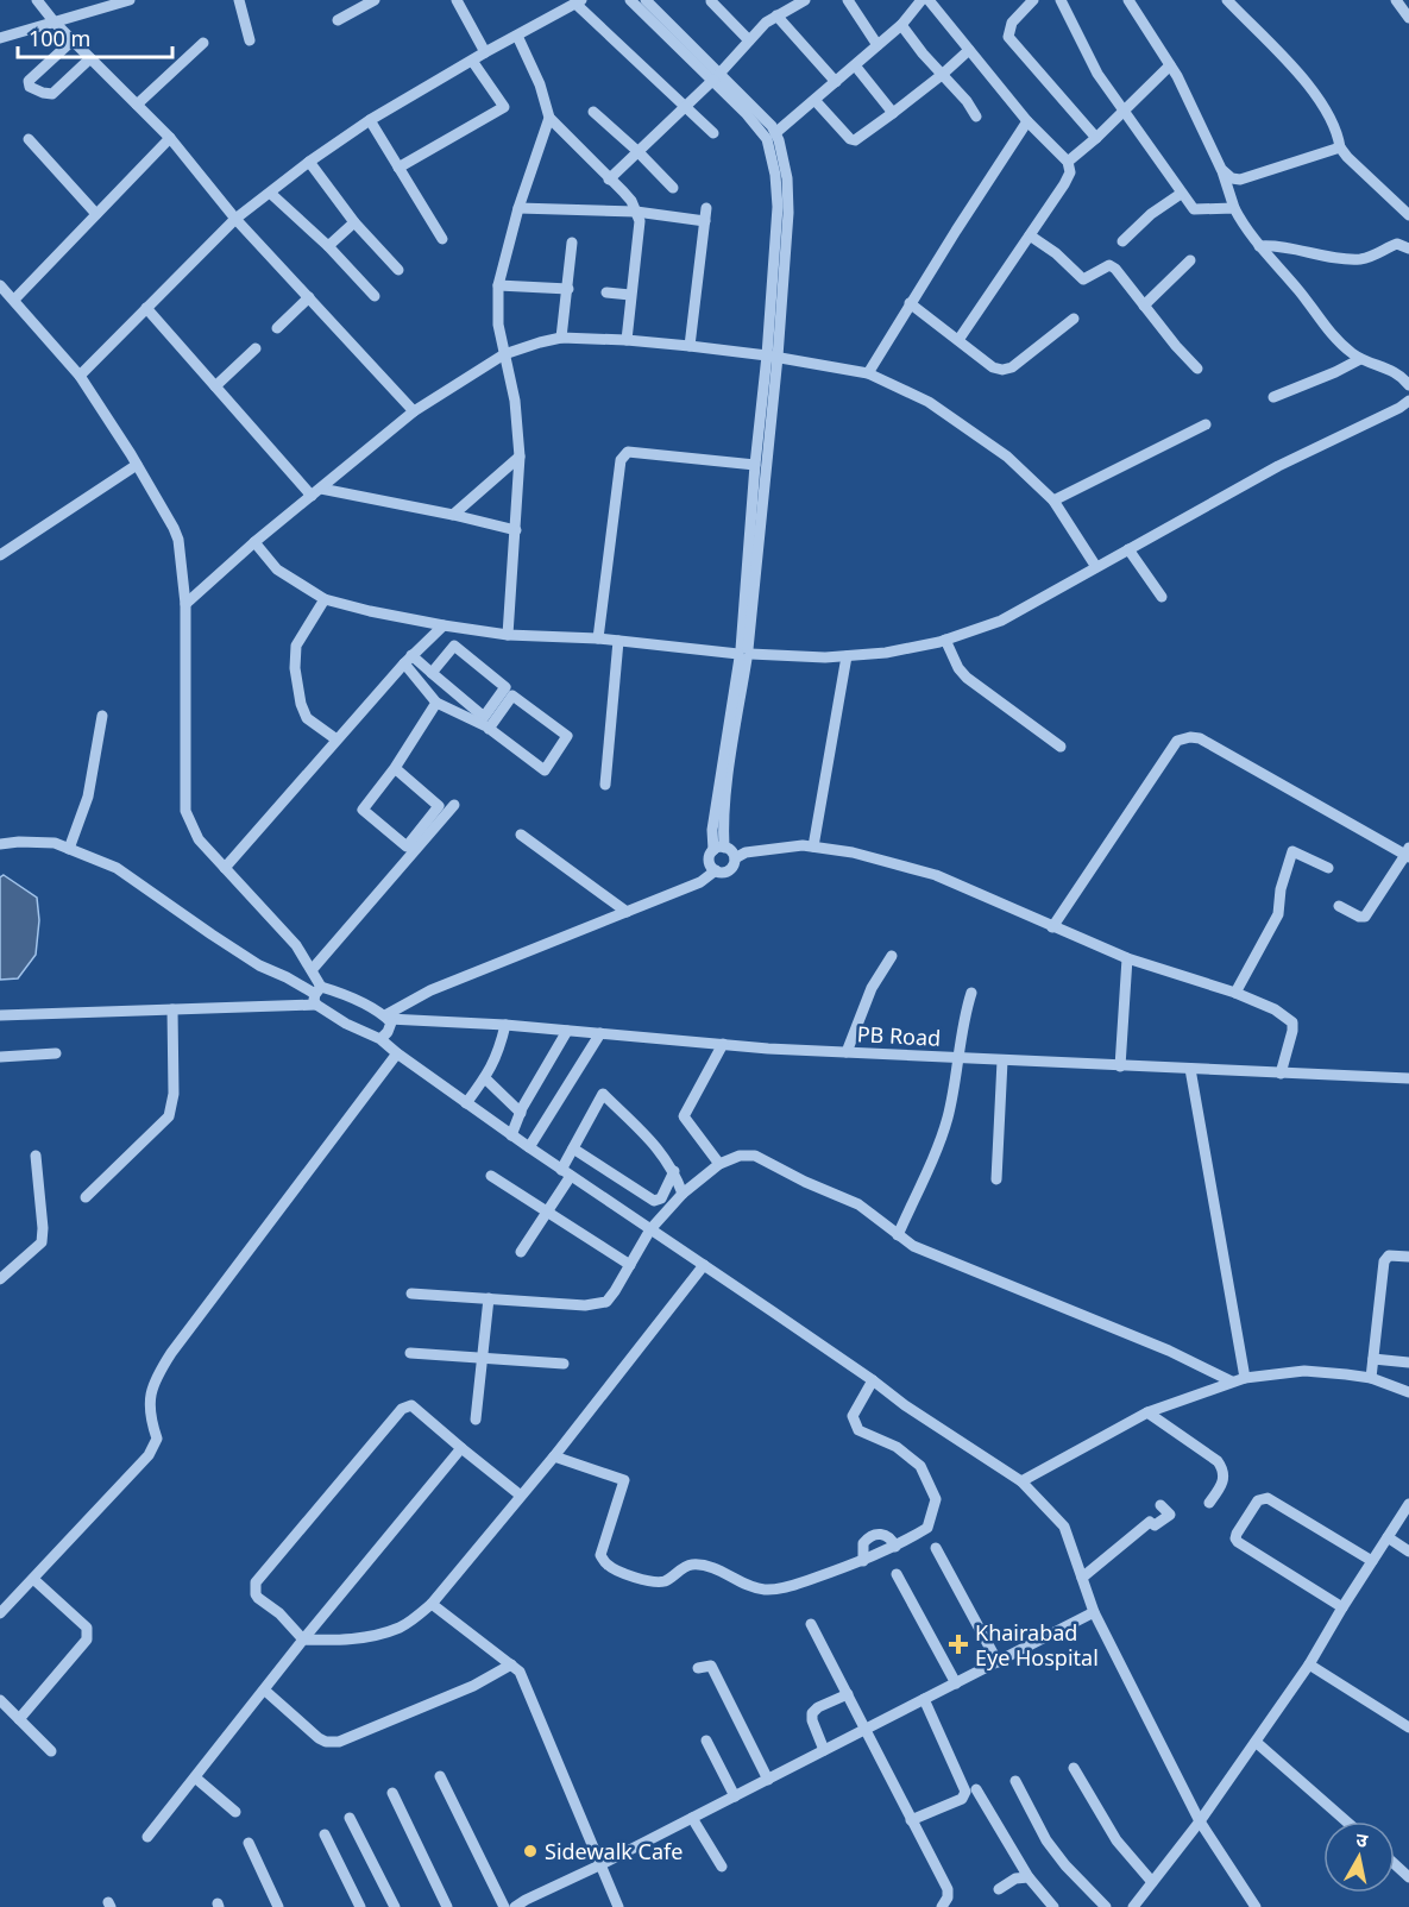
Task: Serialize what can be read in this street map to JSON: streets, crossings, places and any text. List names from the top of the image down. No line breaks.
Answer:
{"streets":{"street":["PB Road"]},"places":{"health":["Khairabad Eye Hospital"],"other":["Sidewalk Cafe"]},"scale_bar":"100 m","north":"top"}
